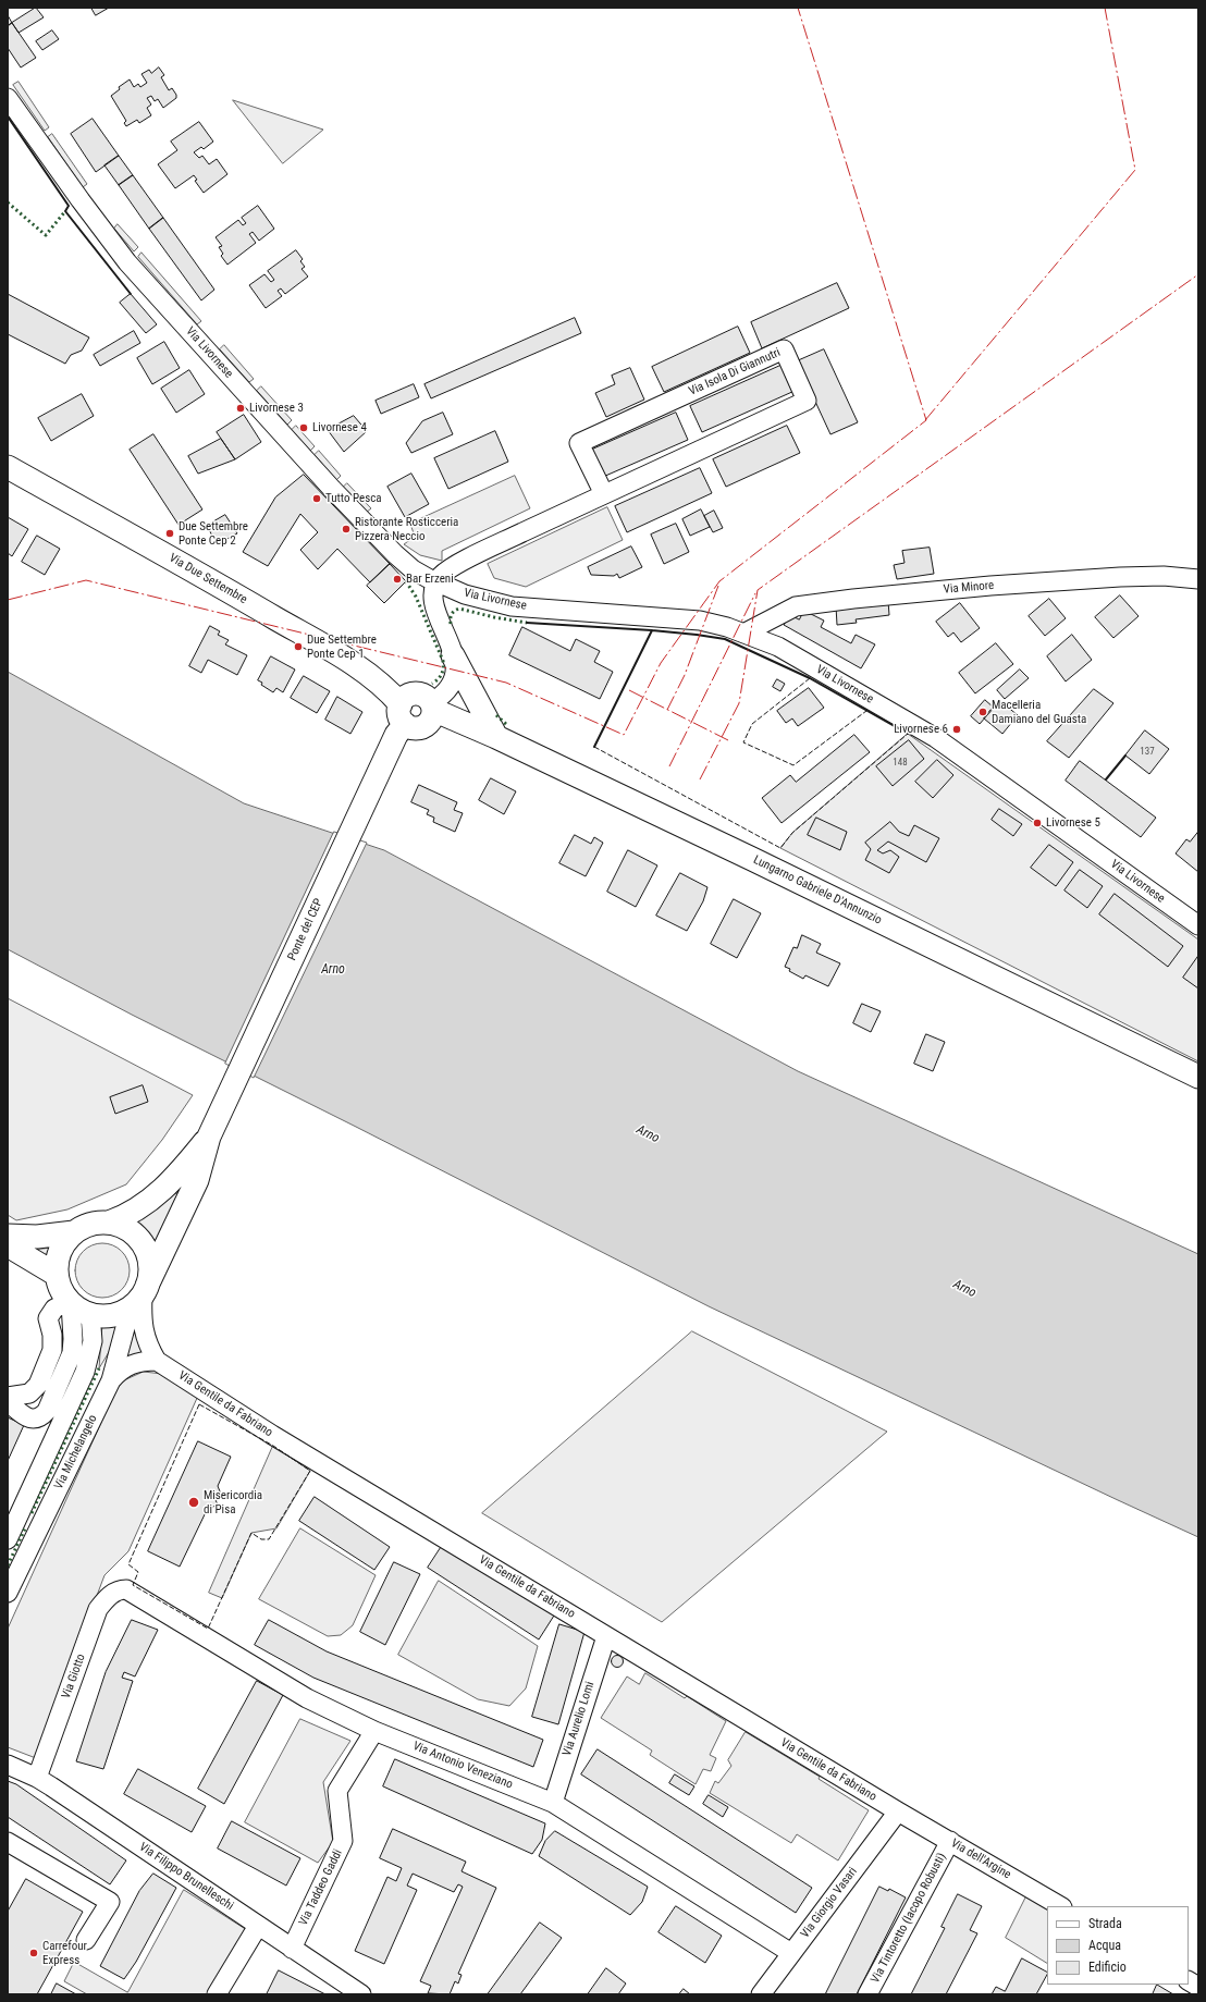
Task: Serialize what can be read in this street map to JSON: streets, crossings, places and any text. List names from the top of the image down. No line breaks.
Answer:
{"streets":{"main road":["Via Due Settembre","Lungarno Gabriele D'Annunzio","Ponte del CEP"],"street":["Via Livornese","Via Isola Di Giannutri","Via Minore","Via Gentile da Fabriano","Via Michelangelo","Via Giotto","Via Aurelio Lomi","Via Antonio Veneziano","Via dell'Argine","Via Filippo Brunelleschi","Via Taddeo Gaddi","Via Giorgio Vasari","Via Tintoretto (Iacopo Robusti)"]},"crossings":[["Via Livornese","Via Isola Di Giannutri"],["Via Livornese","Via Minore"],["Via Due Settembre","Ponte del CEP"],["Ponte del CEP","Via Michelangelo"],["Via Gentile da Fabriano","Via Aurelio Lomi"],["Via Gentile da Fabriano","Via dell'Argine"],["Via Gentile da Fabriano","Via Giorgio Vasari"],["Via Giotto","Via Antonio Veneziano"],["Via Giotto","Via Filippo Brunelleschi"],["Via Aurelio Lomi","Via Antonio Veneziano"],["Via Antonio Veneziano","Via Taddeo Gaddi"],["Via Antonio Veneziano","Via Giorgio Vasari"],["Via dell'Argine","Via Giorgio Vasari"],["Via dell'Argine","Via Tintoretto (Iacopo Robusti)"],["Via Filippo Brunelleschi","Via Taddeo Gaddi"]],"water":["Arno"],"places":["Livornese 3","Livornese 4","Tutto Pesca","Ristorante Rosticceria Pizzera Neccio","Due Settembre Ponte Cep 2","Bar Erzeni","Due Settembre Ponte Cep 1","Macelleria Damiano del Guasta","Livornese 6","Livornese 5","Misericordia di Pisa","Carrefour Express"],"house_numbers":["137","148"],"legend":["Strada","Acqua","Edificio"]}
